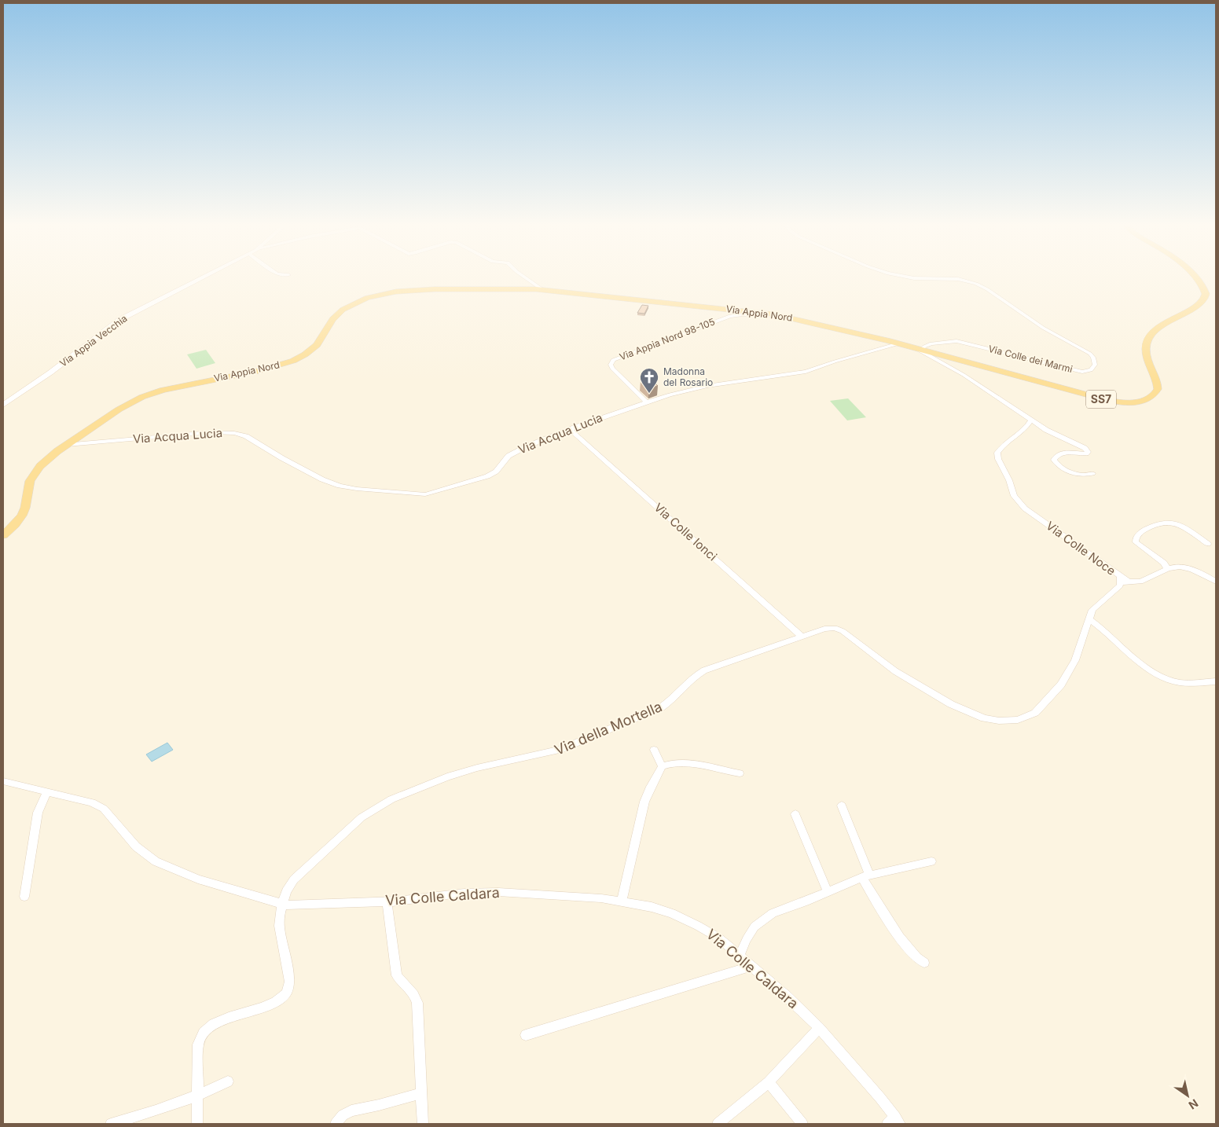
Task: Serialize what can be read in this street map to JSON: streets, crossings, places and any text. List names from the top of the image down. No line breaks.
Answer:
{"streets":{"main road":["Via Appia Nord","Via Appia Vecchia","SS7"],"street":["Via Appia Nord 98-105","Via Colle dei Marmi","Via Acqua Lucia","Via Colle Ionci","Via Colle Noce","Via della Mortella","Via Colle Caldara"]},"crossings":[["Via Appia Nord","Via Appia Nord 98-105"],["Via Appia Nord","SS7"],["Via Appia Nord","Via Acqua Lucia"],["Via Appia Nord 98-105","Via Acqua Lucia"],["Via Colle dei Marmi","SS7"],["SS7","Via Acqua Lucia"],["Via Acqua Lucia","Via Colle Ionci"],["Via Colle Ionci","Via della Mortella"],["Via Colle Noce","Via della Mortella"],["Via della Mortella","Via Colle Caldara"]],"places":{"church":["Madonna del Rosario"]},"north":"bottom right"}
